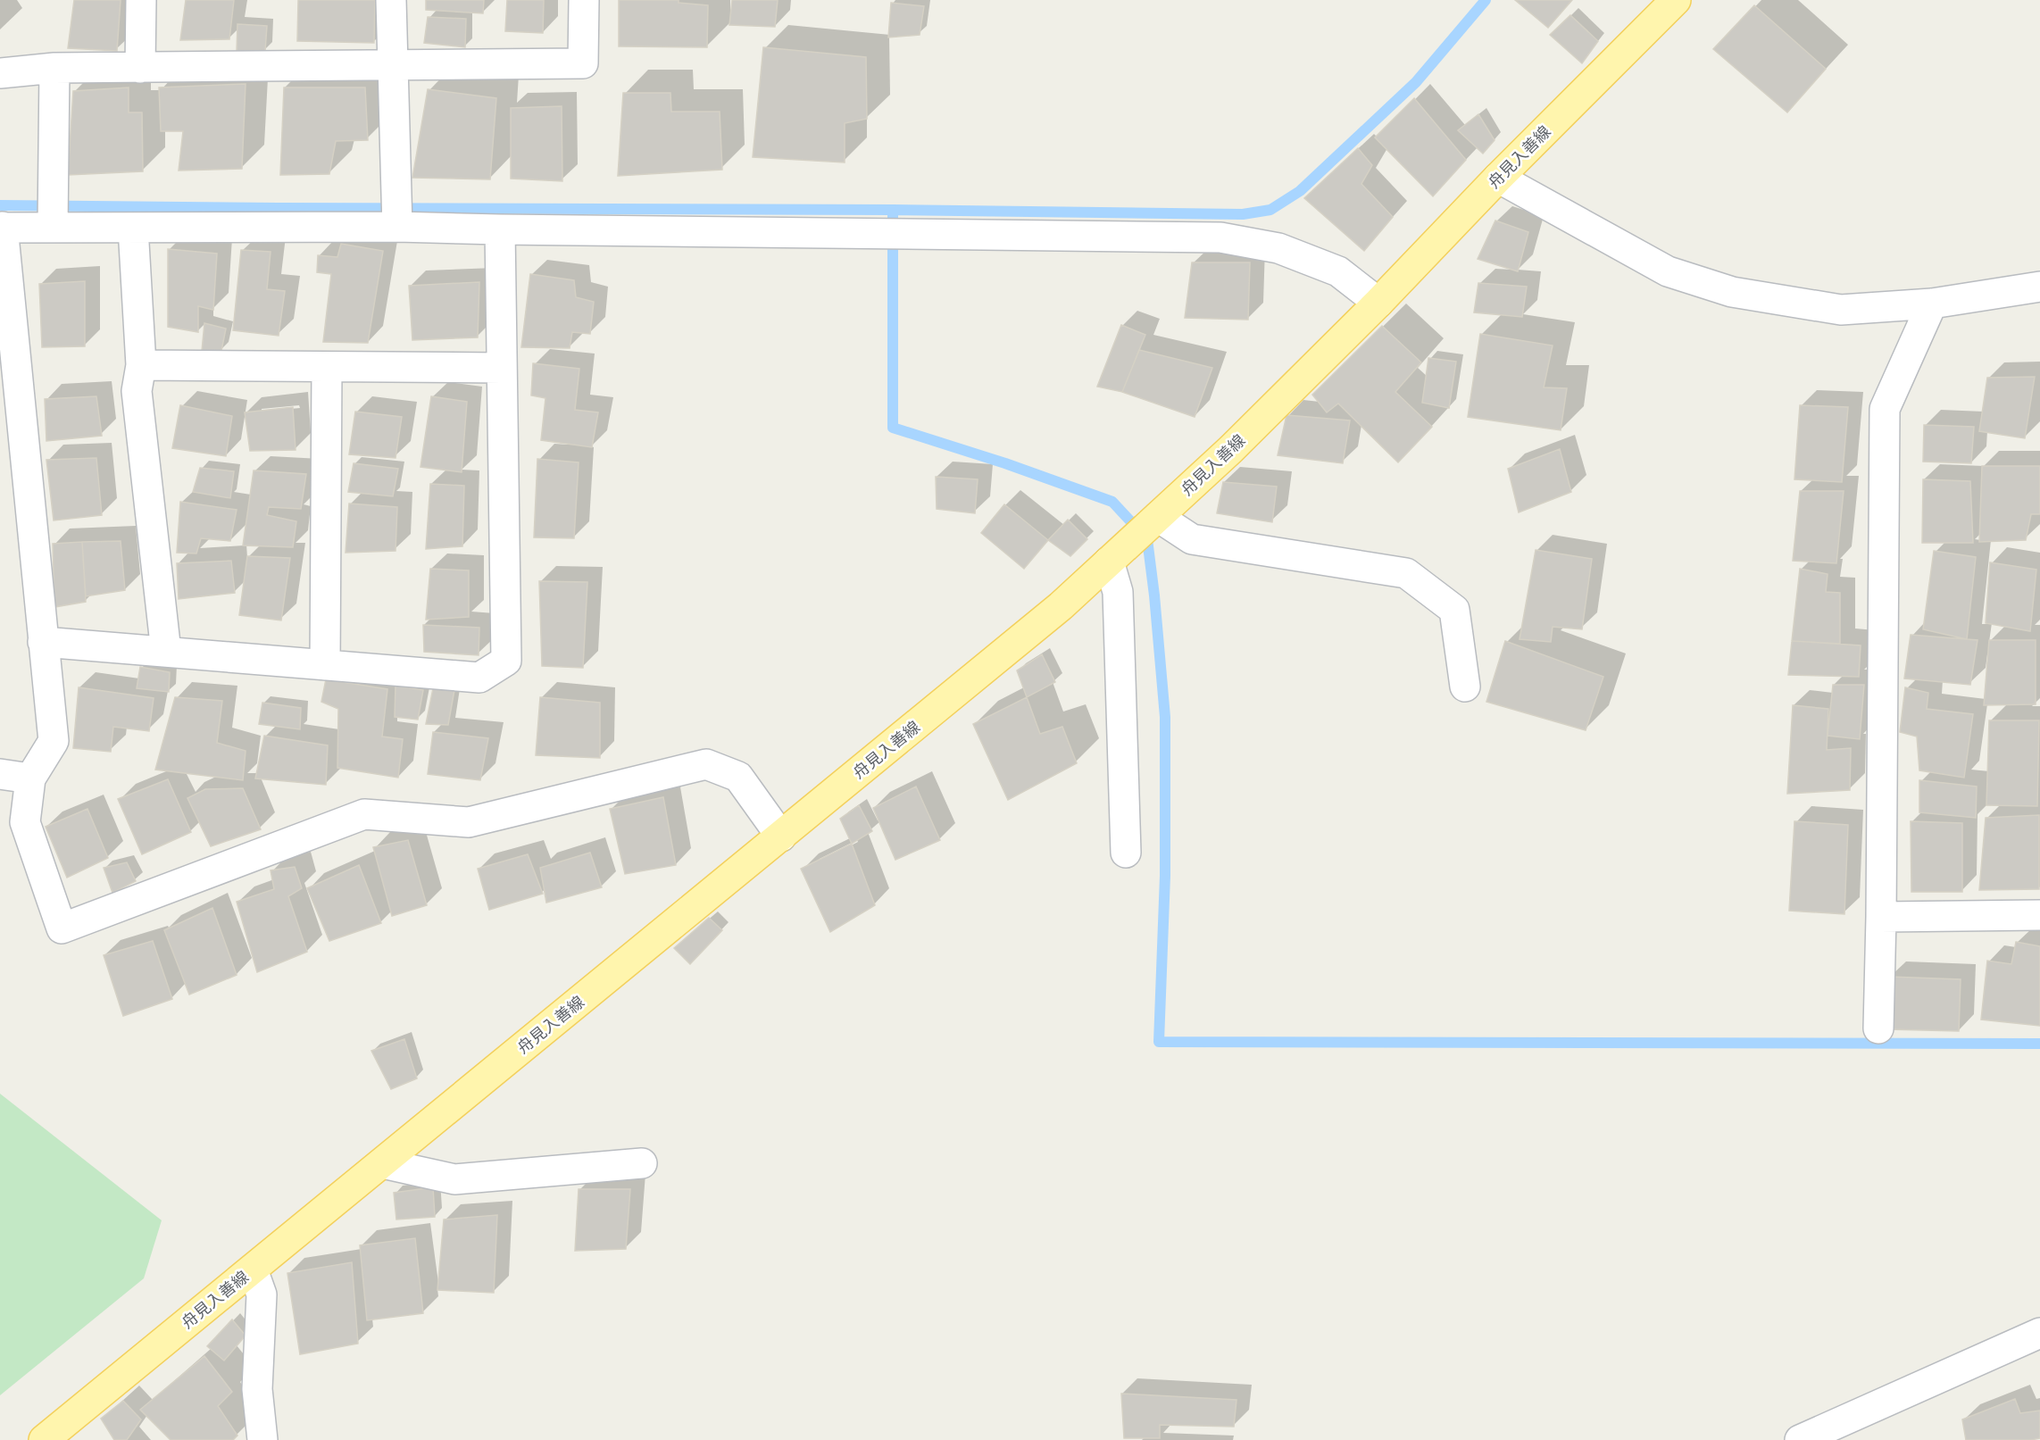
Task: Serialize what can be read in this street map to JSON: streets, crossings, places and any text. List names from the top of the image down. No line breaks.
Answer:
{"streets":{"main road":["舟見入善線"]}}
